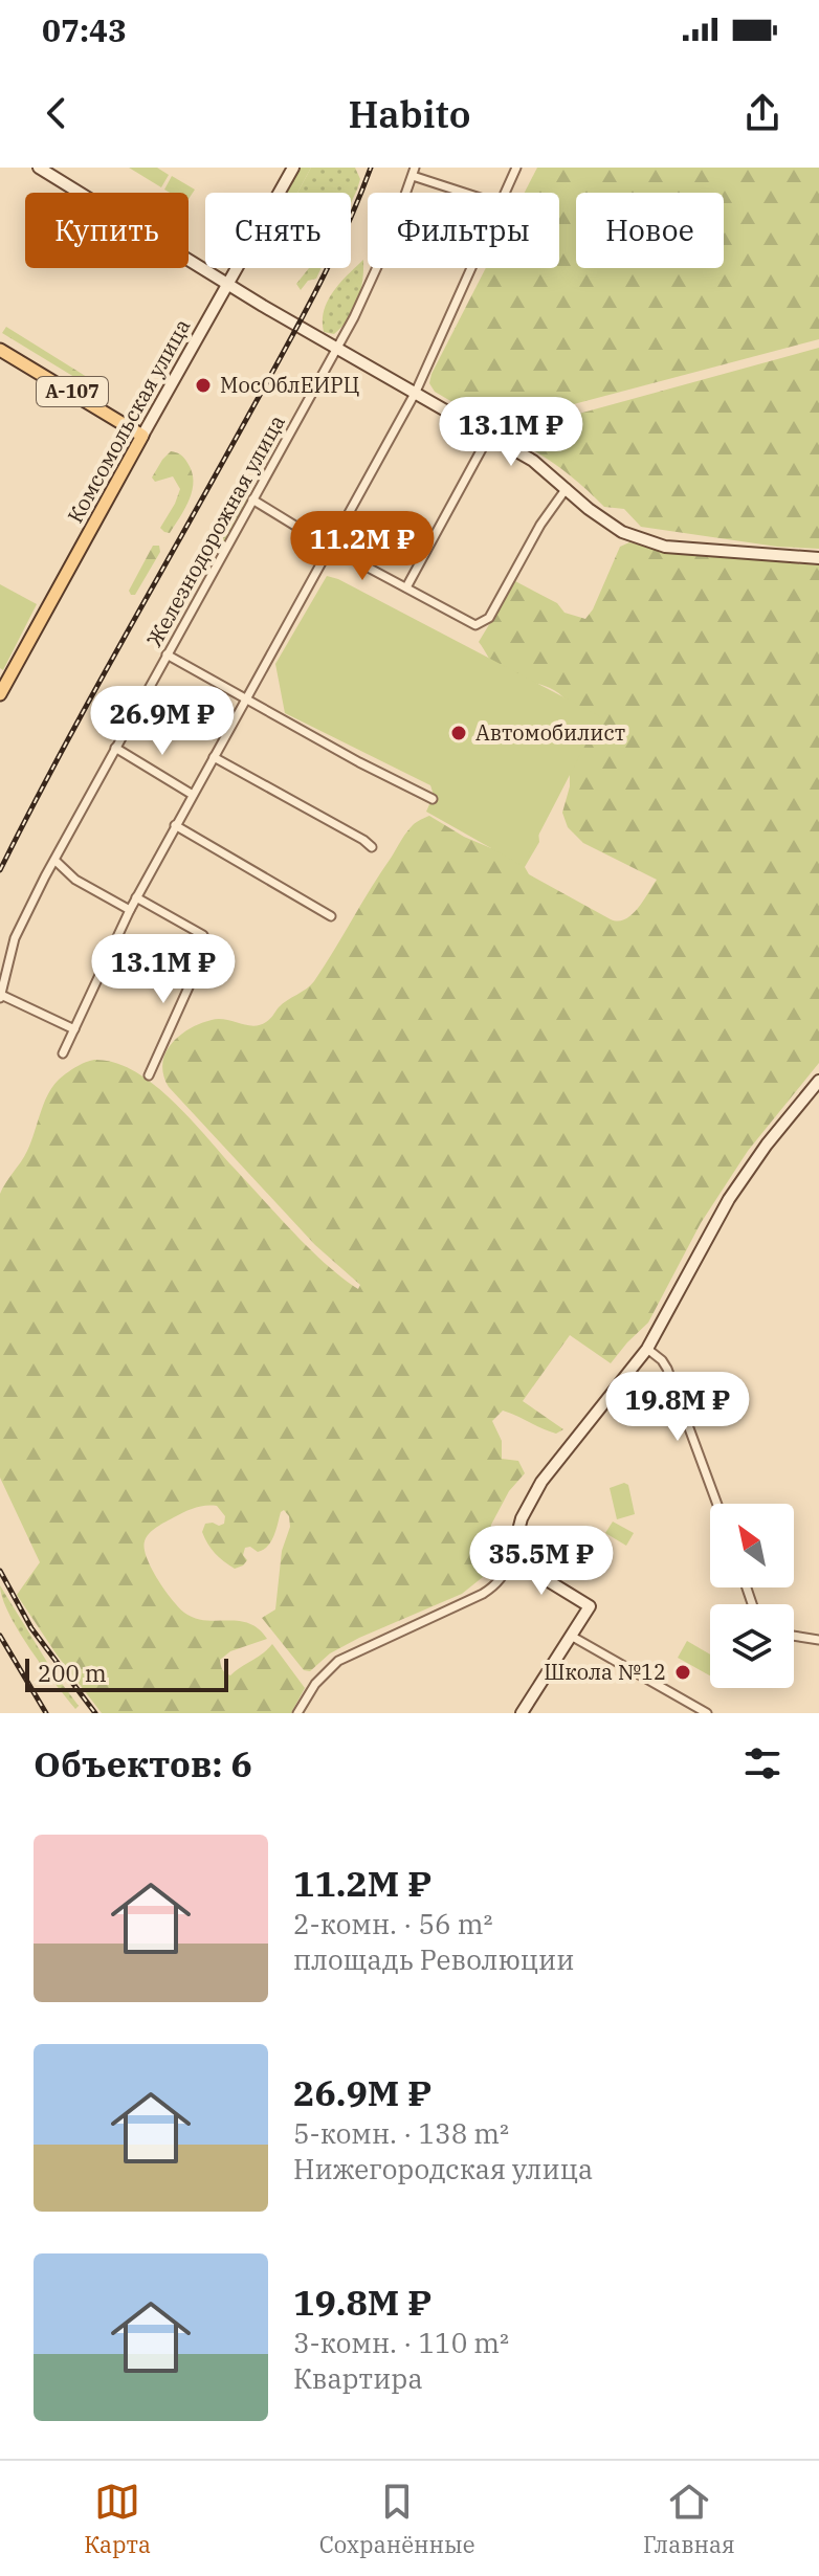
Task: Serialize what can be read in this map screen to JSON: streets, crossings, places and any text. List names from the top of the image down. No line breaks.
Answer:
{"streets":{"main road":["А-107","Комсомольская улица"],"street":["Железнодорожная улица"]},"crossings":[["А-107","Комсомольская улица"]],"places":["МосОблЕИРЦ","Автомобилист","Школа №12"],"scale_bar":"200 m","north":"top left","page":{"status":"07:43","header":"Habito","chip":["Купить","Снять","Фильтры","Новое"],"price":["13.1M ₽","11.2M ₽","26.9M ₽","13.1M ₽","19.8M ₽","35.5M ₽"],"scale":"200 m","heading":"Объектов: 6","list":[{"name":"11.2M ₽","note":"2-комн. · 56 m² · площадь Революции"},{"name":"26.9M ₽","note":"5-комн. · 138 m² · Нижегородская улица"},{"name":"19.8M ₽","note":"3-комн. · 110 m² · Квартира"}],"tabs":["Карта","Сохранённые","Главная"]}}
